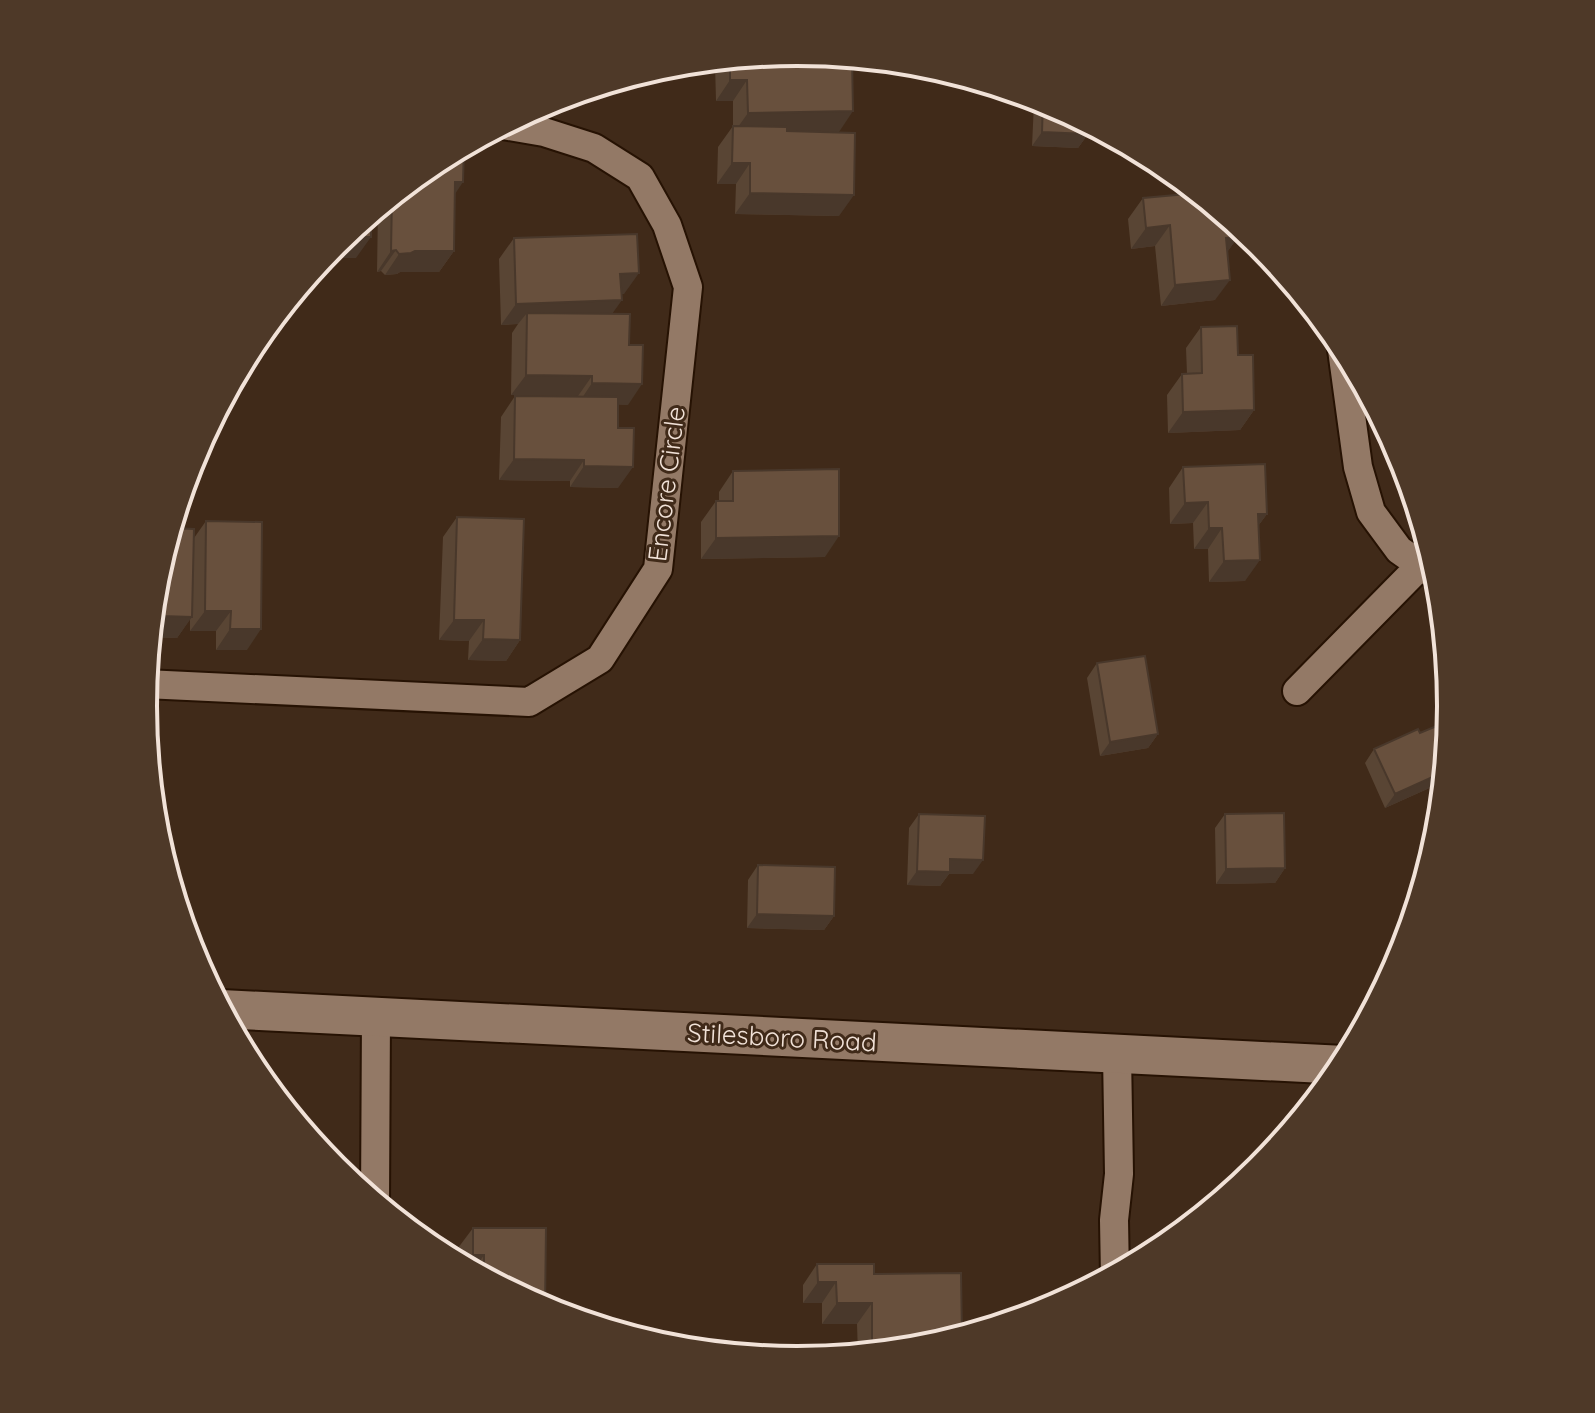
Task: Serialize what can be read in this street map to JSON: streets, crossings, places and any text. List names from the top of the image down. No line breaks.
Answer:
{"streets":{"main road":["Stilesboro Road"],"street":["Encore Circle"]}}
